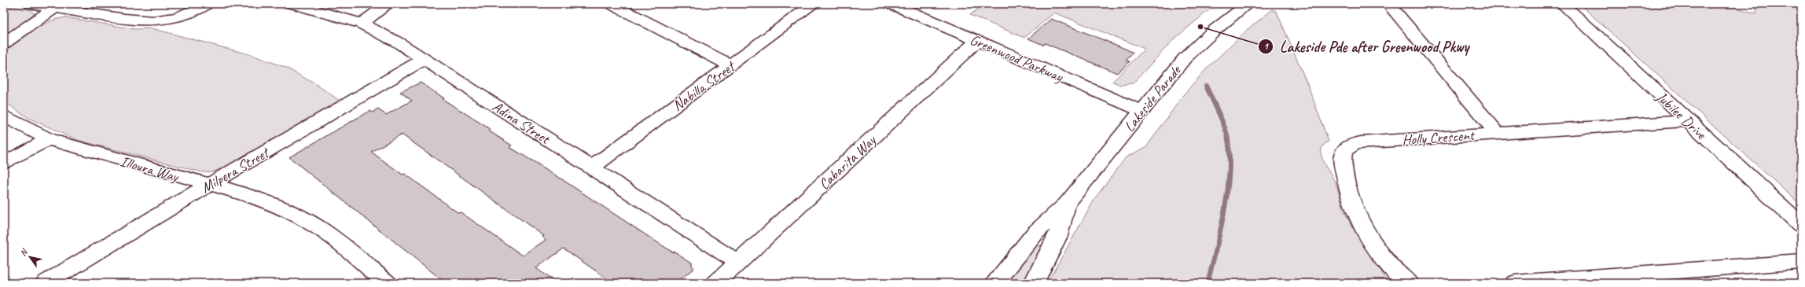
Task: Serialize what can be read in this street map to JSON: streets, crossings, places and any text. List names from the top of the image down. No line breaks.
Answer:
{"streets":{"street":["Greenwood Parkway","Nabilla Street","Lakeside Parade","Jubilee Drive","Adina Street","Holly Crescent","Cabarita Way","Illoura Way","Milpera Street"]},"crossings":[["Greenwood Parkway","Lakeside Parade"],["Greenwood Parkway","Cabarita Way"],["Nabilla Street","Adina Street"],["Jubilee Drive","Holly Crescent"],["Adina Street","Cabarita Way"],["Adina Street","Milpera Street"],["Illoura Way","Milpera Street"]],"places":["Lakeside Pde after Greenwood Pkwy"],"north":"top left"}
